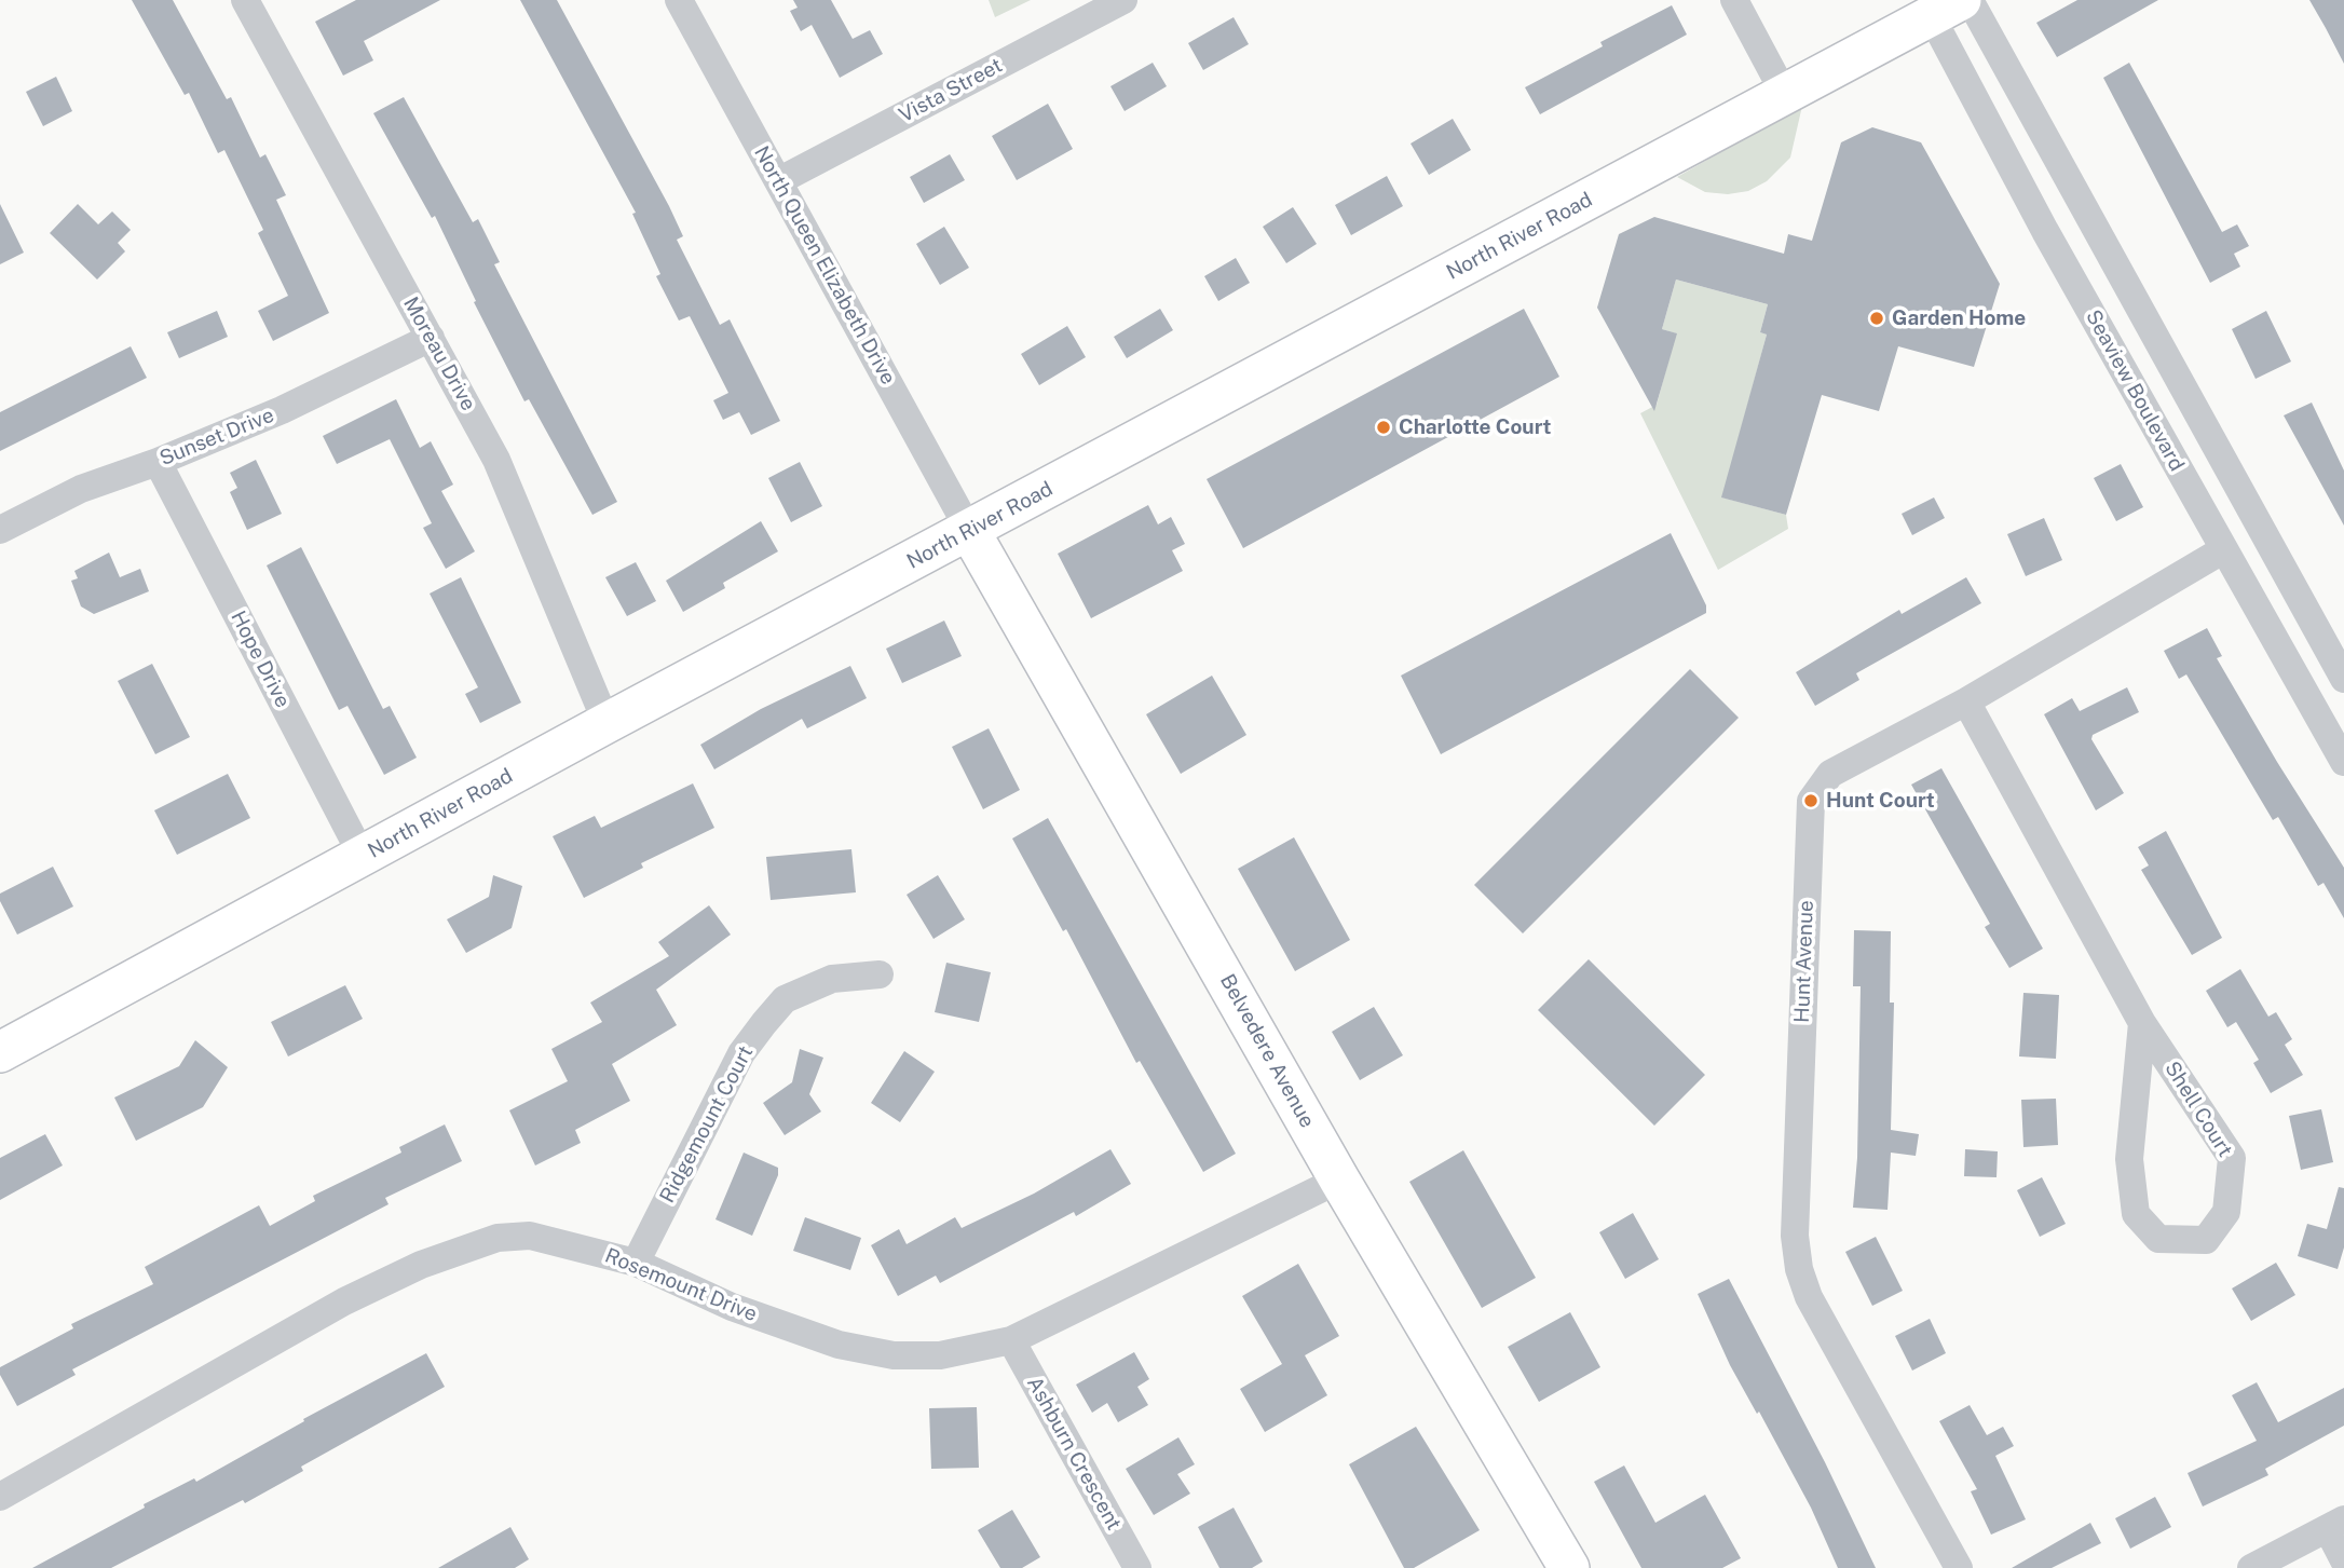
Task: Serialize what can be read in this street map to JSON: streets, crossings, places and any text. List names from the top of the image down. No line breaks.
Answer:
{"streets":{"main road":["North River Road","Belvedere Avenue"],"street":["Vista Street","North Queen Elizabeth Drive","Moreau Drive","Seaview Boulevard","Sunset Drive","Hope Drive","Hunt Avenue","Shell Court","Ridgemount Court","Rosemount Drive","Ashburn Crescent"]},"crossings":[["Vista Street","North Queen Elizabeth Drive"],["North River Road","North Queen Elizabeth Drive"],["North River Road","Moreau Drive"],["North River Road","Seaview Boulevard"],["North River Road","Hope Drive"],["North River Road","Belvedere Avenue"],["North Queen Elizabeth Drive","Belvedere Avenue"],["Moreau Drive","Sunset Drive"],["Seaview Boulevard","Hunt Avenue"],["Sunset Drive","Hope Drive"],["Hunt Avenue","Shell Court"],["Belvedere Avenue","Rosemount Drive"],["Ridgemount Court","Rosemount Drive"],["Rosemount Drive","Ashburn Crescent"]],"places":["Garden Home","Charlotte Court","Hunt Court"]}
